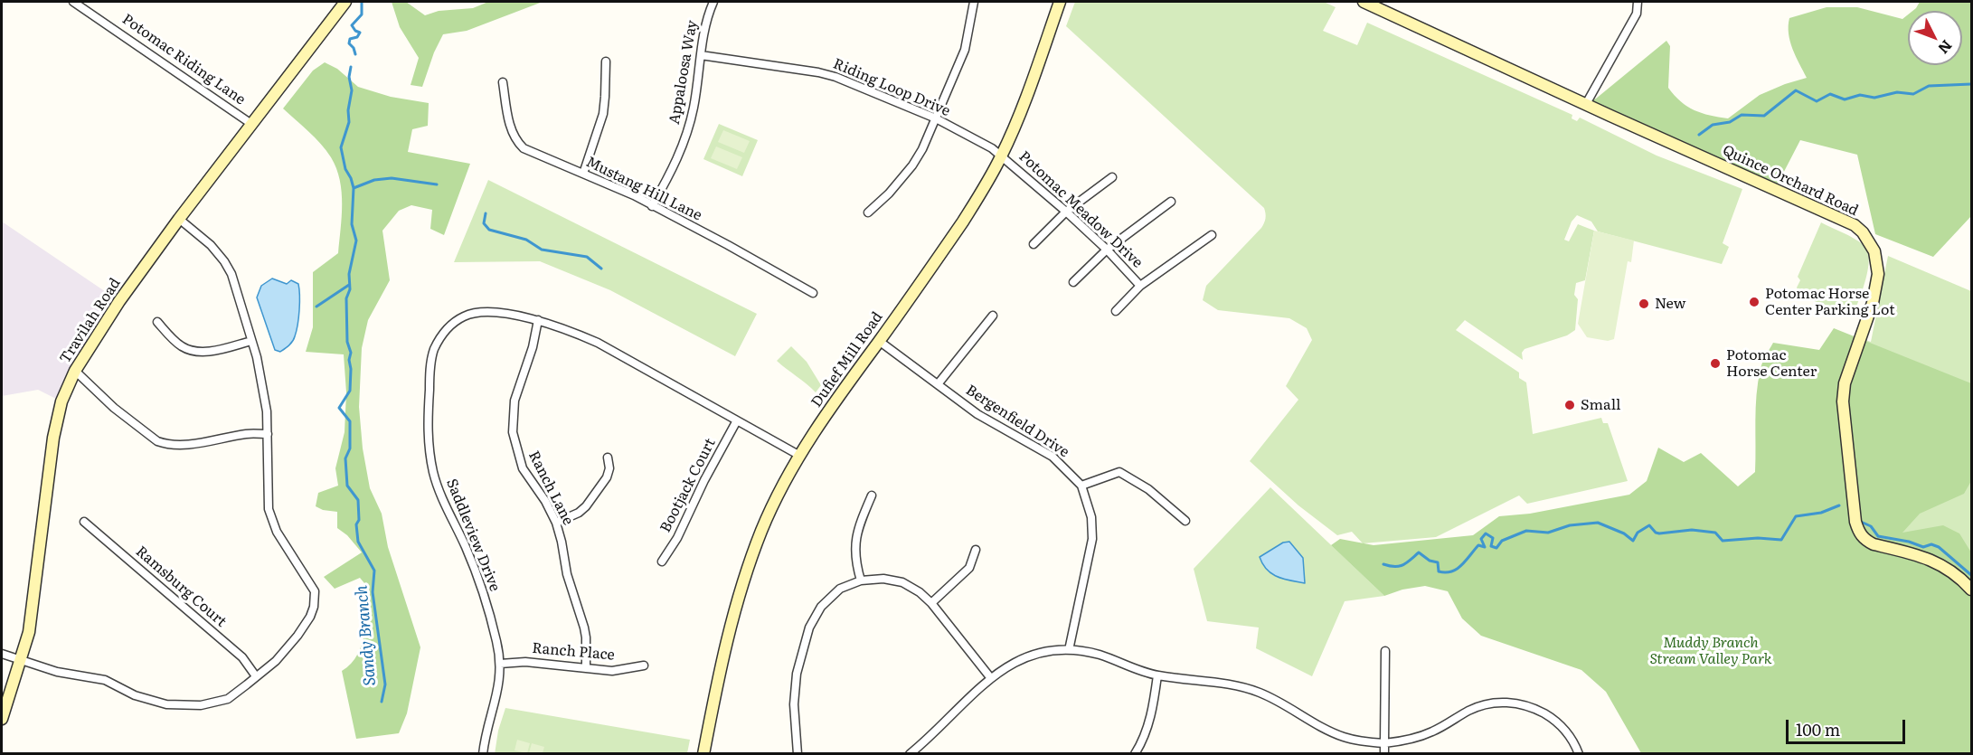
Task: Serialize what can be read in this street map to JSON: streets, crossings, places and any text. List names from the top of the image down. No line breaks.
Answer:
{"streets":{"main road":["Quince Orchard Road","Travilah Road","Dufief Mill Road"],"street":["Potomac Riding Lane","Appaloosa Way","Riding Loop Drive","Mustang Hill Lane","Potomac Meadow Drive","Bergenfield Drive","Bootjack Court","Ranch Lane","Saddleview Drive","Ramsburg Court","Ranch Place"]},"crossings":[["Potomac Riding Lane","Travilah Road"],["Appaloosa Way","Riding Loop Drive"],["Appaloosa Way","Mustang Hill Lane"],["Riding Loop Drive","Potomac Meadow Drive"],["Riding Loop Drive","Dufief Mill Road"],["Potomac Meadow Drive","Dufief Mill Road"],["Dufief Mill Road","Bergenfield Drive"],["Dufief Mill Road","Saddleview Drive"],["Bootjack Court","Saddleview Drive"],["Ranch Lane","Saddleview Drive"],["Ranch Lane","Ranch Place"],["Saddleview Drive","Ranch Place"]],"water":["Sandy Branch"],"parks":["Muddy Branch Stream Valley Park"],"places":["Potomac Horse Center Parking Lot","New","Potomac Horse Center","Small"],"scale_bar":"100 m","north":"bottom right"}
